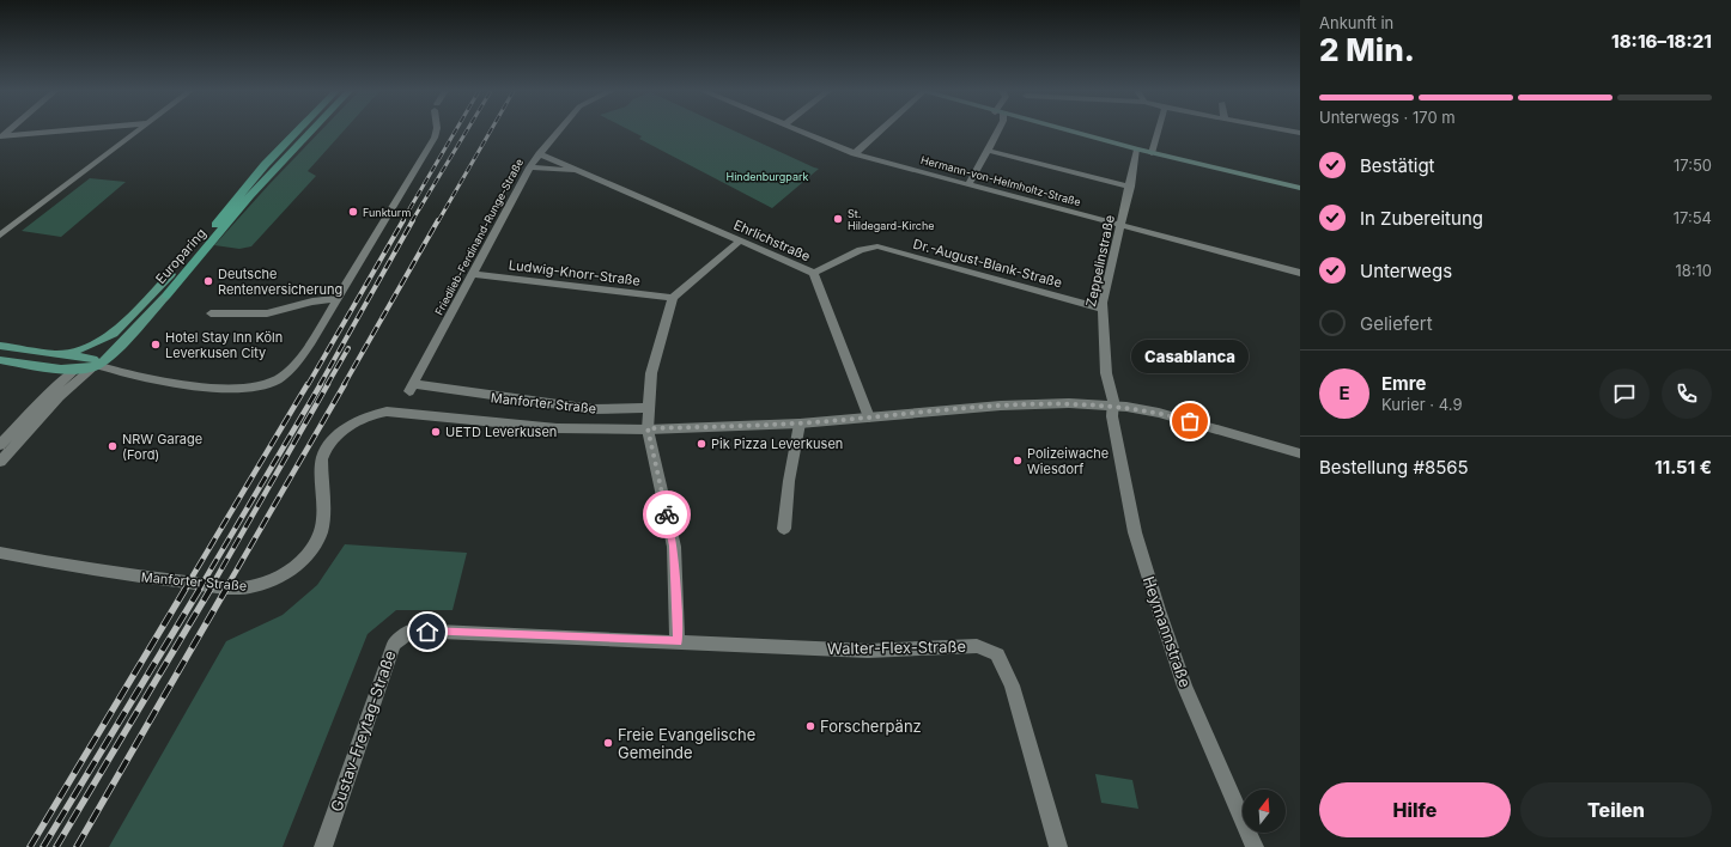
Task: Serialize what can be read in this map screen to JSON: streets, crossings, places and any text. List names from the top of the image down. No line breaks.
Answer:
{"streets":{"highway":["Europaring"],"street":["Hermann-von-Helmholtz-Straße","Friedlieb-Ferdinand-Runge-Straße","Ehrlichstraße","Zeppelinstraße","Dr.-August-Blank-Straße","Ludwig-Knorr-Straße","Manforter Straße","Heymannstraße","Walter-Flex-Straße","Gustav-Freytag-Straße"]},"crossings":[["Hermann-von-Helmholtz-Straße","Zeppelinstraße"],["Friedlieb-Ferdinand-Runge-Straße","Ehrlichstraße"],["Friedlieb-Ferdinand-Runge-Straße","Ludwig-Knorr-Straße"],["Friedlieb-Ferdinand-Runge-Straße","Manforter Straße"],["Ehrlichstraße","Dr.-August-Blank-Straße"],["Ehrlichstraße","Manforter Straße"],["Zeppelinstraße","Dr.-August-Blank-Straße"],["Zeppelinstraße","Manforter Straße"],["Zeppelinstraße","Heymannstraße"],["Manforter Straße","Heymannstraße"],["Walter-Flex-Straße","Gustav-Freytag-Straße"]],"parks":["Hindenburgpark"],"places":["Funkturm","St. Hildegard-Kirche","Deutsche Rentenversicherung","Hotel Stay Inn Köln Leverkusen City","Casablanca","UETD Leverkusen","Pik Pizza Leverkusen","NRW Garage (Ford)","Polizeiwache Wiesdorf","Forscherpänz","Freie Evangelische Gemeinde"],"north":"top","page":{"heading":["2 Min.","Ankunft in","18:16–18:21"],"panel":["Emre","Kurier · 4.9","Bestellung #8565","11.51 €"],"bar":"Unterwegs · 170 m","list":[["Bestätigt","17:50"],["In Zubereitung","17:54"],["Unterwegs","18:10"],"Geliefert"],"bubble":"Casablanca","round":"E","buttons":["Hilfe","Teilen"]}}
